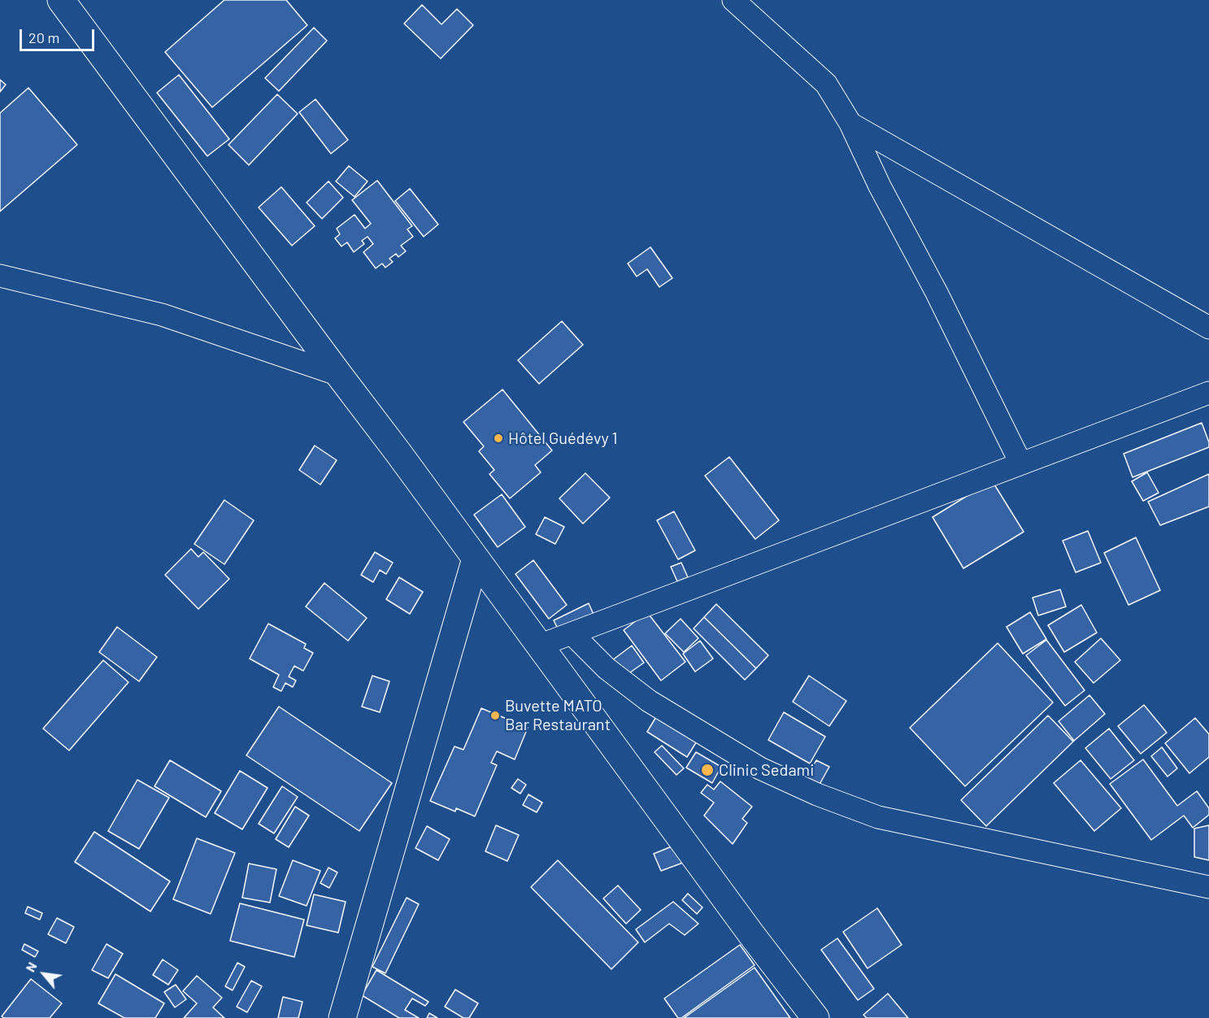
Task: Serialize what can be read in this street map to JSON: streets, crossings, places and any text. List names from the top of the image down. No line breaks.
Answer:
{"places":["Hôtel Guédévy 1","Buvette MATO Bar Restaurant","Clinic Sedami"],"scale_bar":"20 m","north":"top left"}
